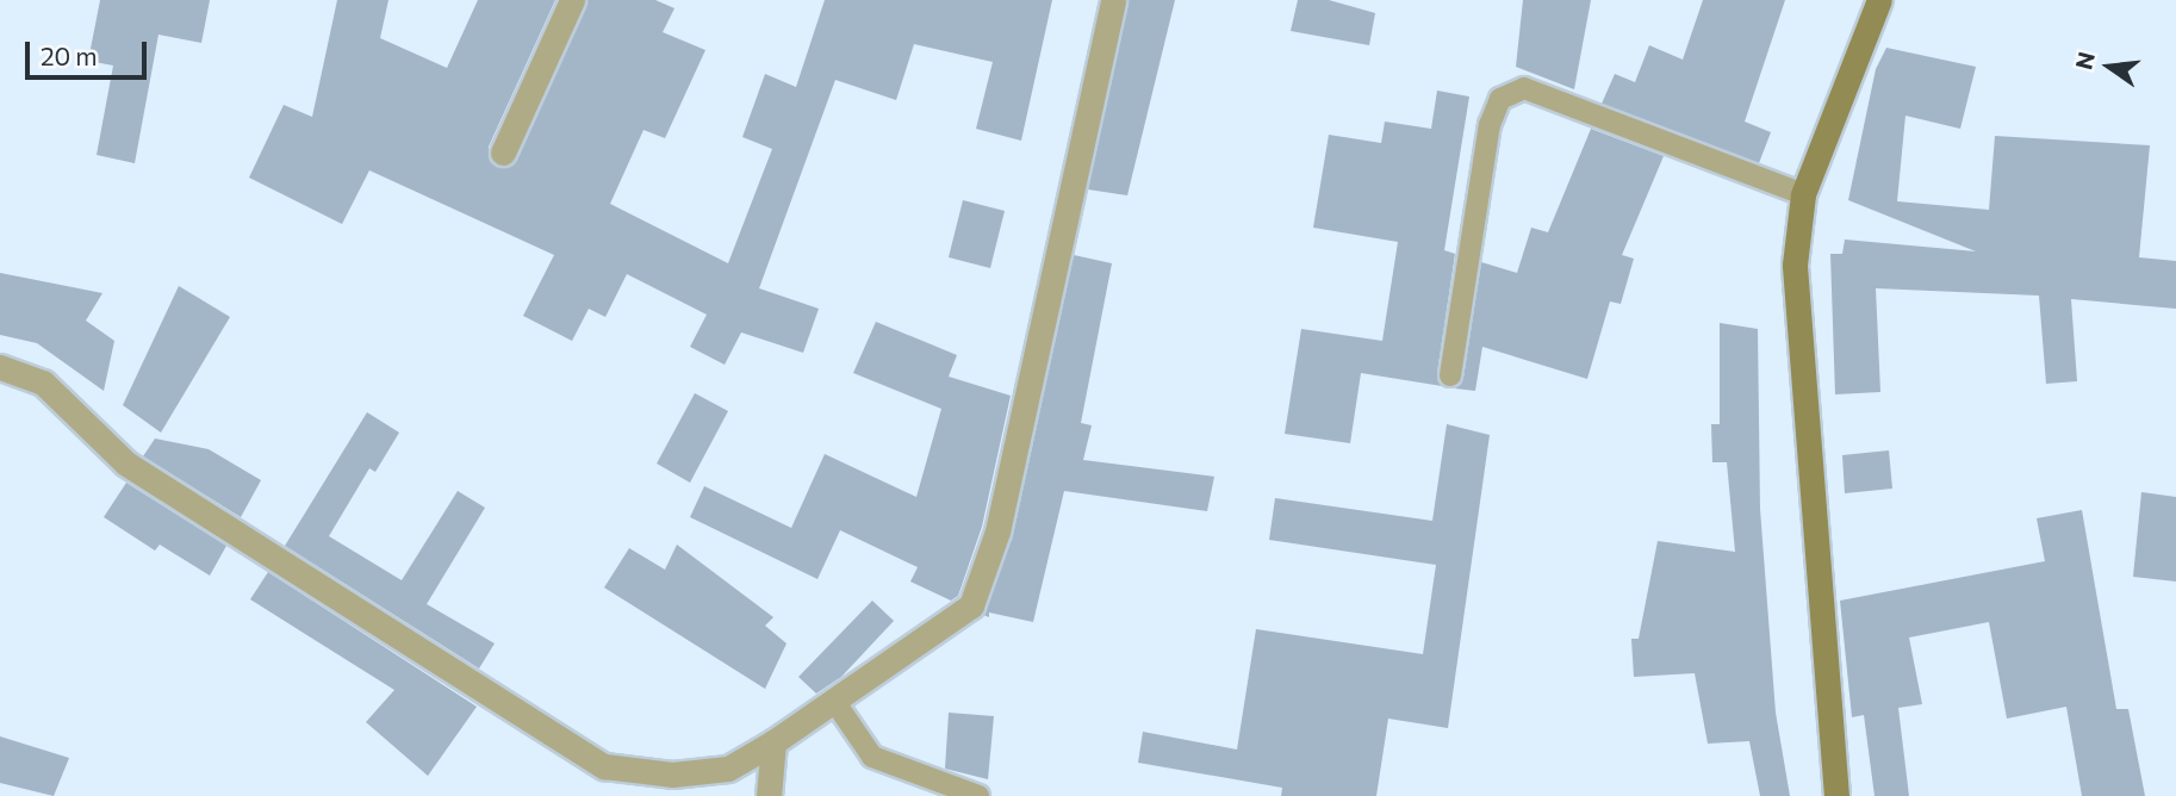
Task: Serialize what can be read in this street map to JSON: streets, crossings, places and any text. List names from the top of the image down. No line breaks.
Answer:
{"scale_bar":"20 m","north":"left"}
